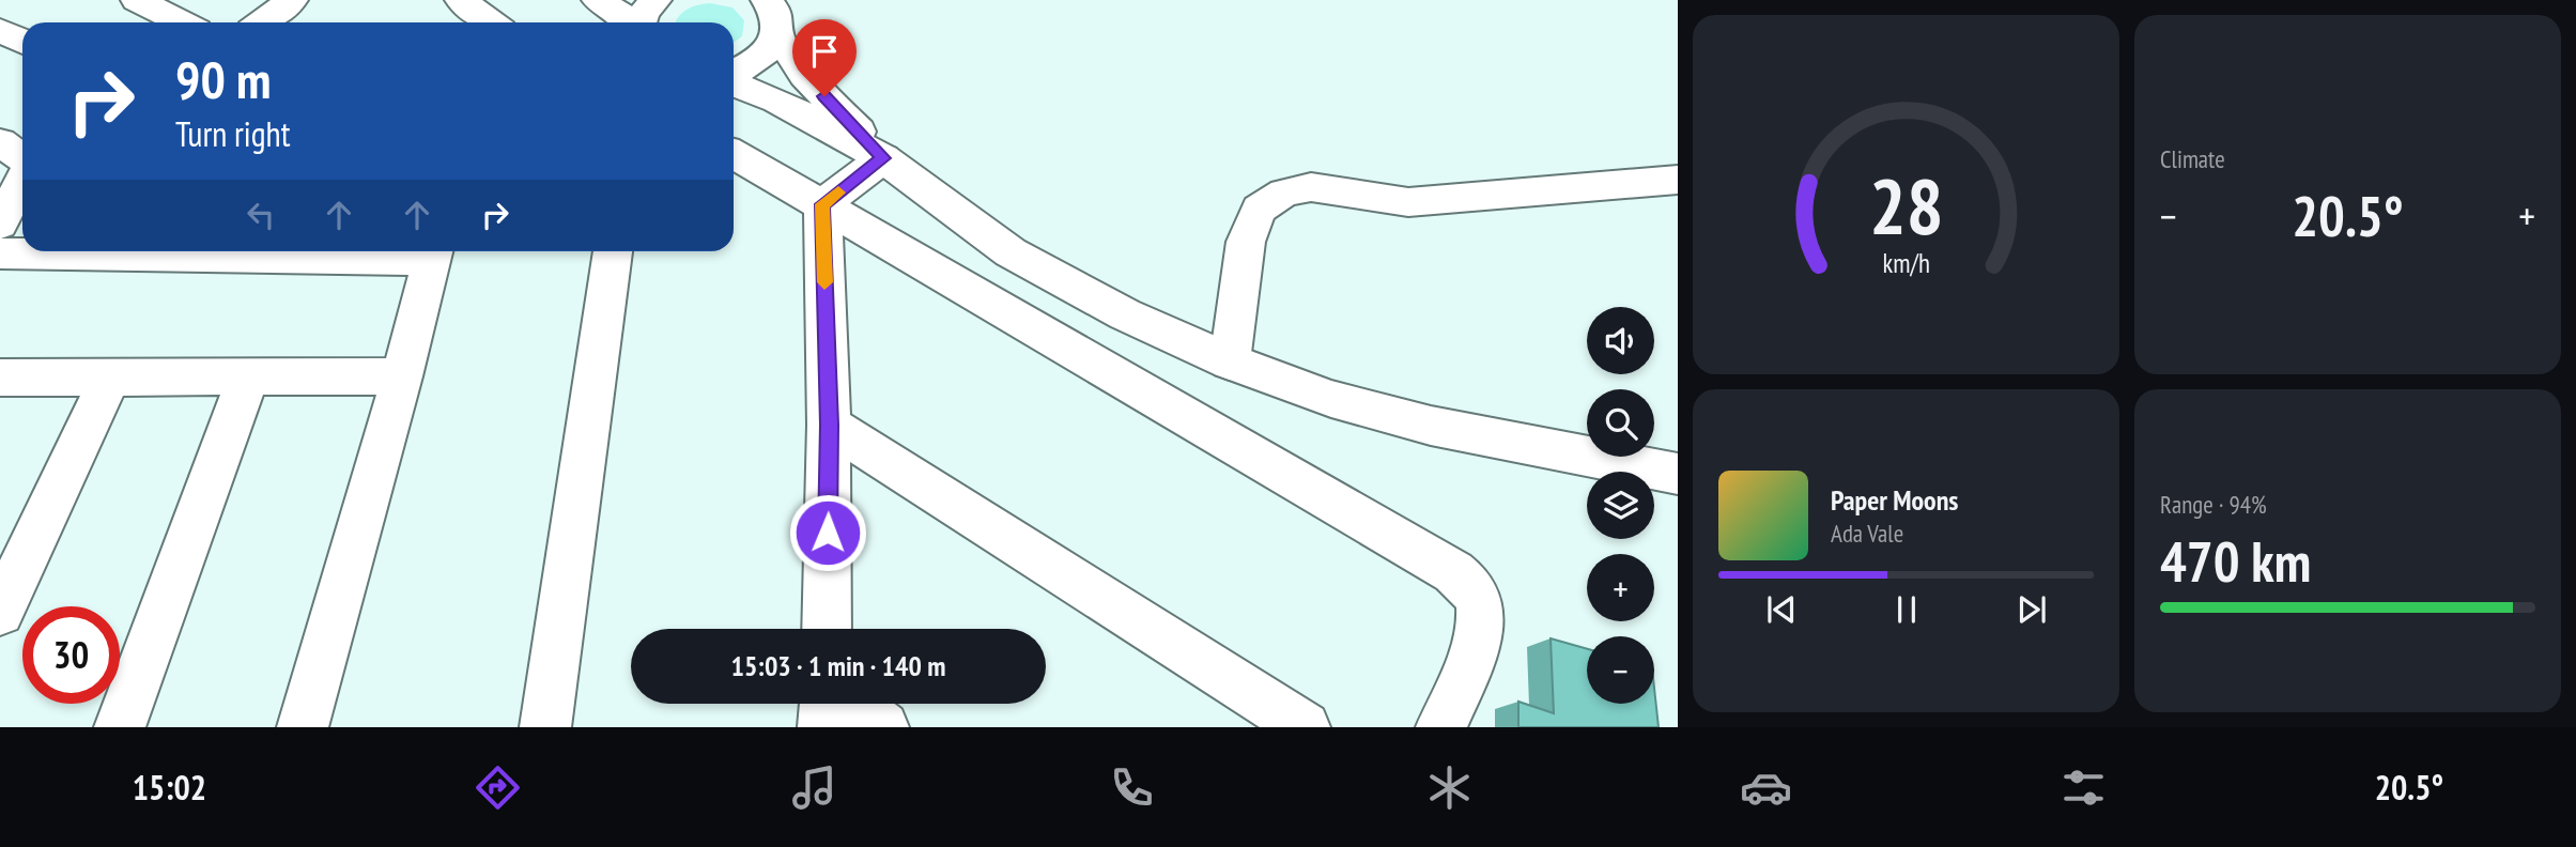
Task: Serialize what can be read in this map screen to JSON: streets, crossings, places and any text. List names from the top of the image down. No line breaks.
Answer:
{"page":{"tile":["Climate",["Range · 94%","470 km"]],"turn":["90 m","Turn right"],"heat":["−","20.5°","+"],"map_buttons":["+","−"],"song":["Paper Moons","Ada Vale"],"limit":"30","trip":"15:03 · 1 min · 140 m","tabs":["15:02","20.5°"],"gauge":["28","km/h"]}}
